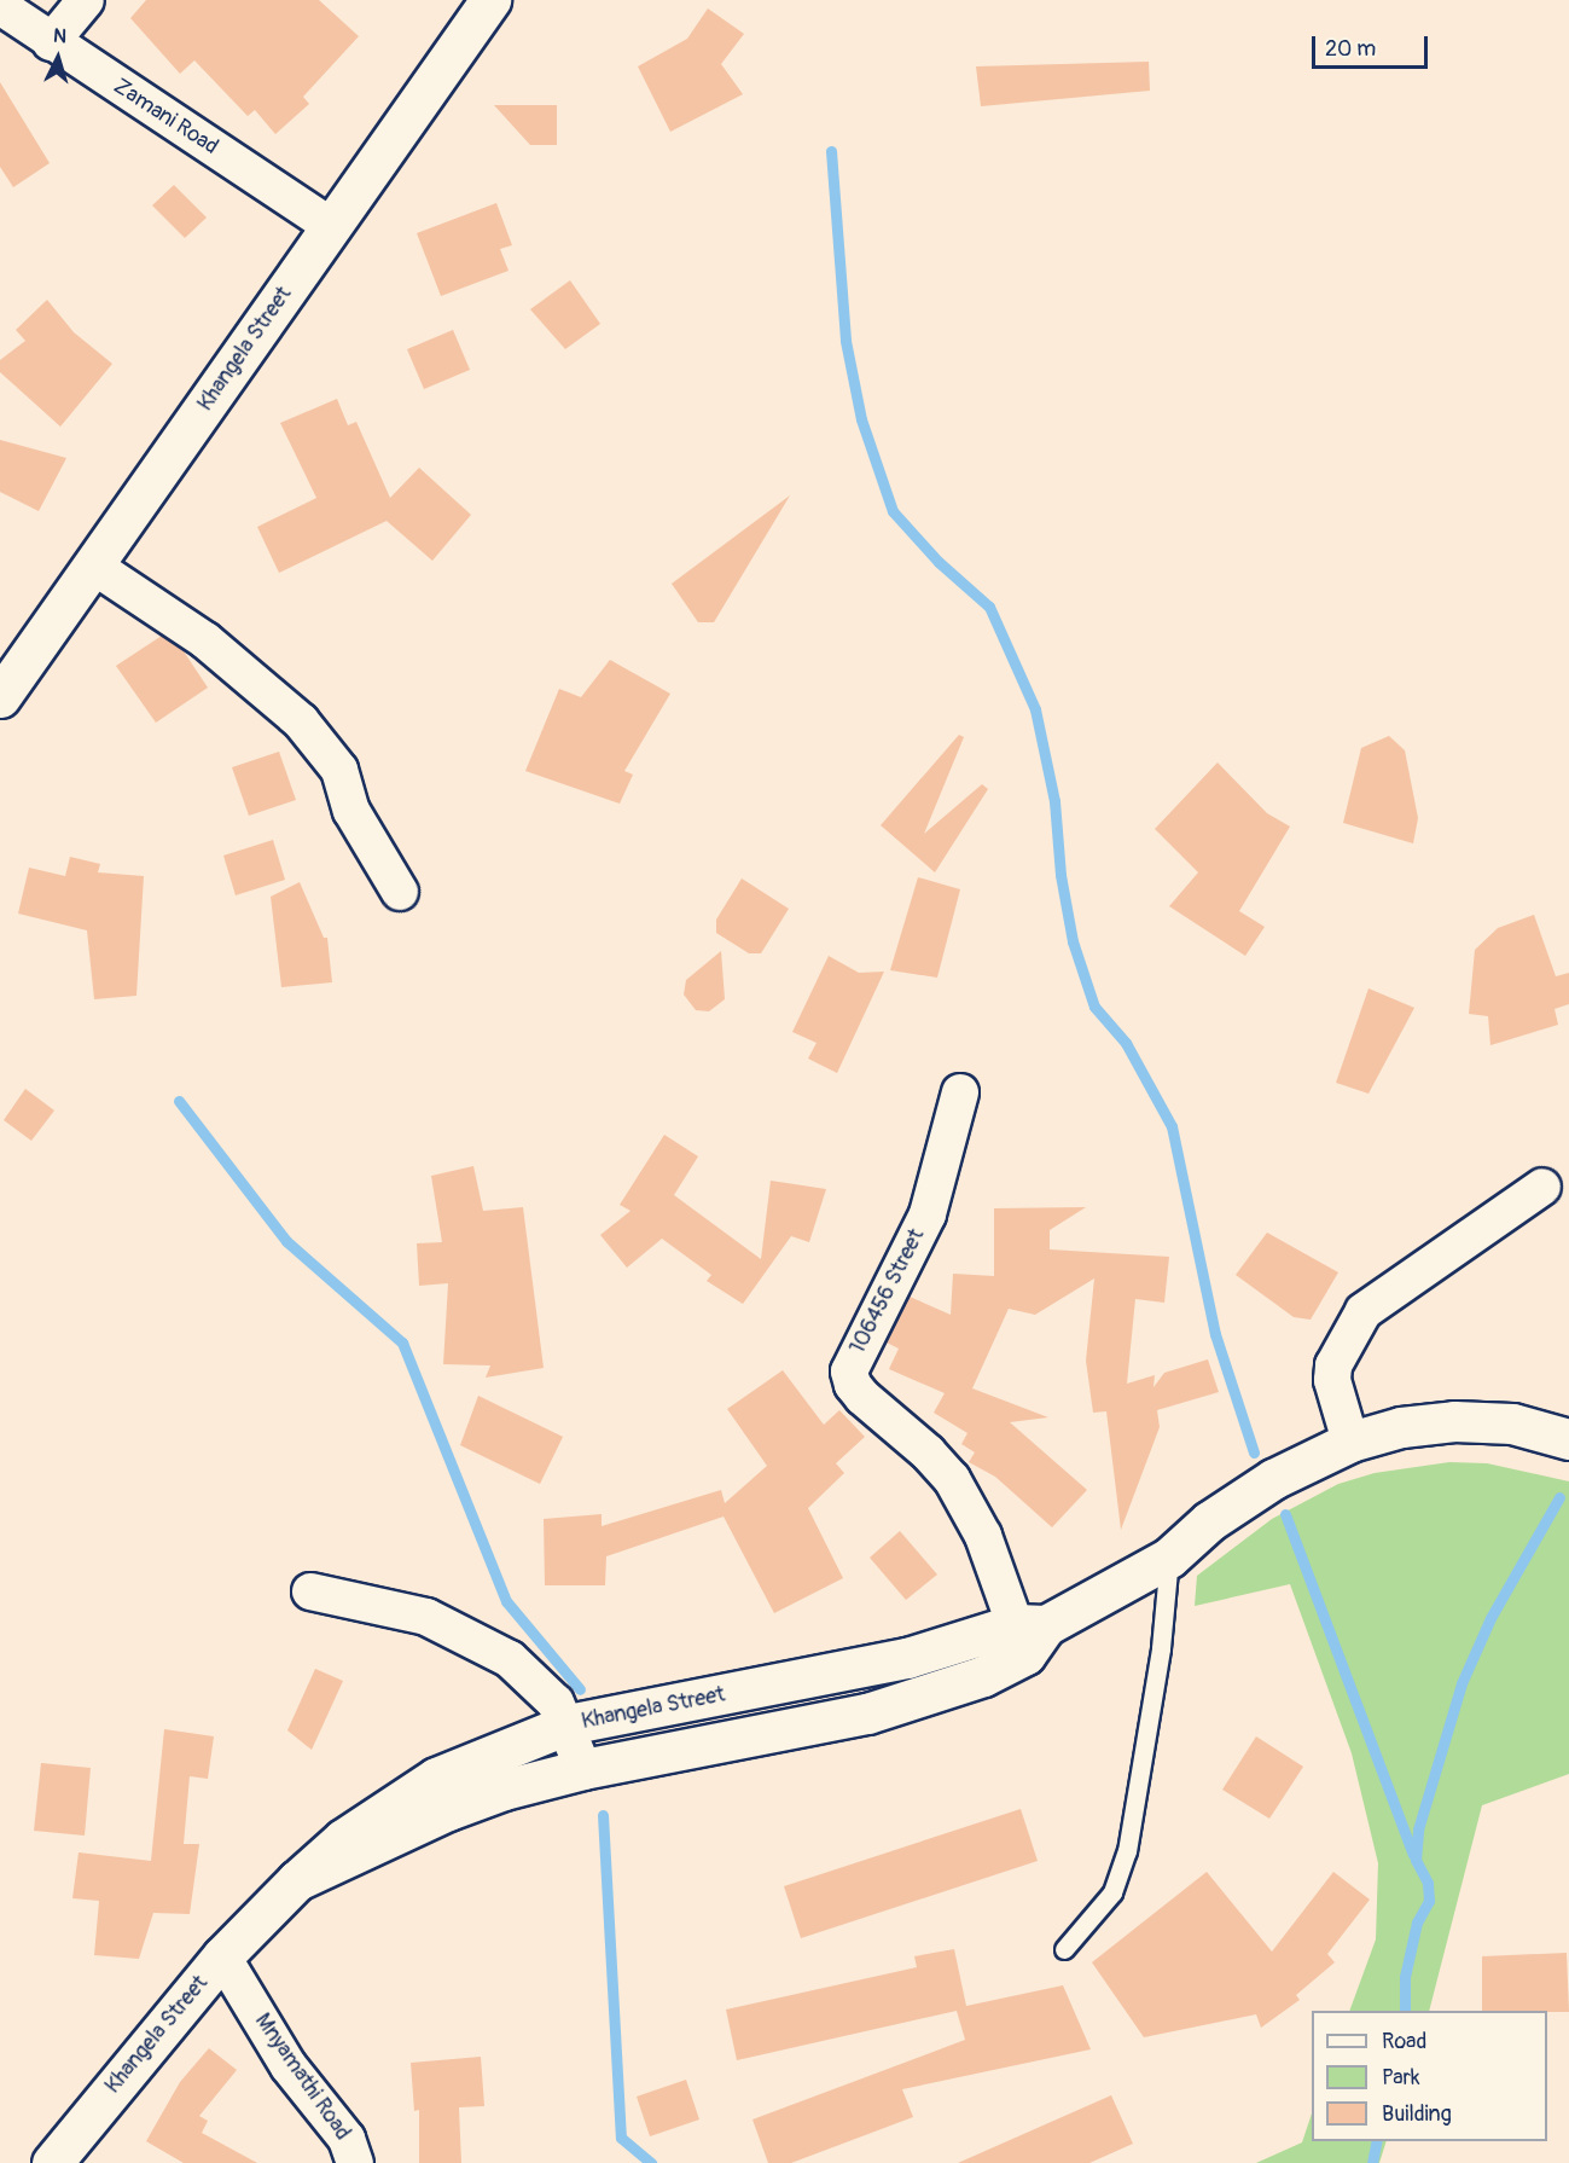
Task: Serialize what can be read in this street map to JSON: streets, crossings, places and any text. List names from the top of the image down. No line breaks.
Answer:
{"streets":{"street":["Zamani Road","Khangela Street","106456 Street","Mnyamathi Road"]},"crossings":[["Zamani Road","Khangela Street"],["Khangela Street","106456 Street"],["Khangela Street","Mnyamathi Road"]],"legend":["Road","Park","Building"],"scale_bar":"20 m","north":"top"}
